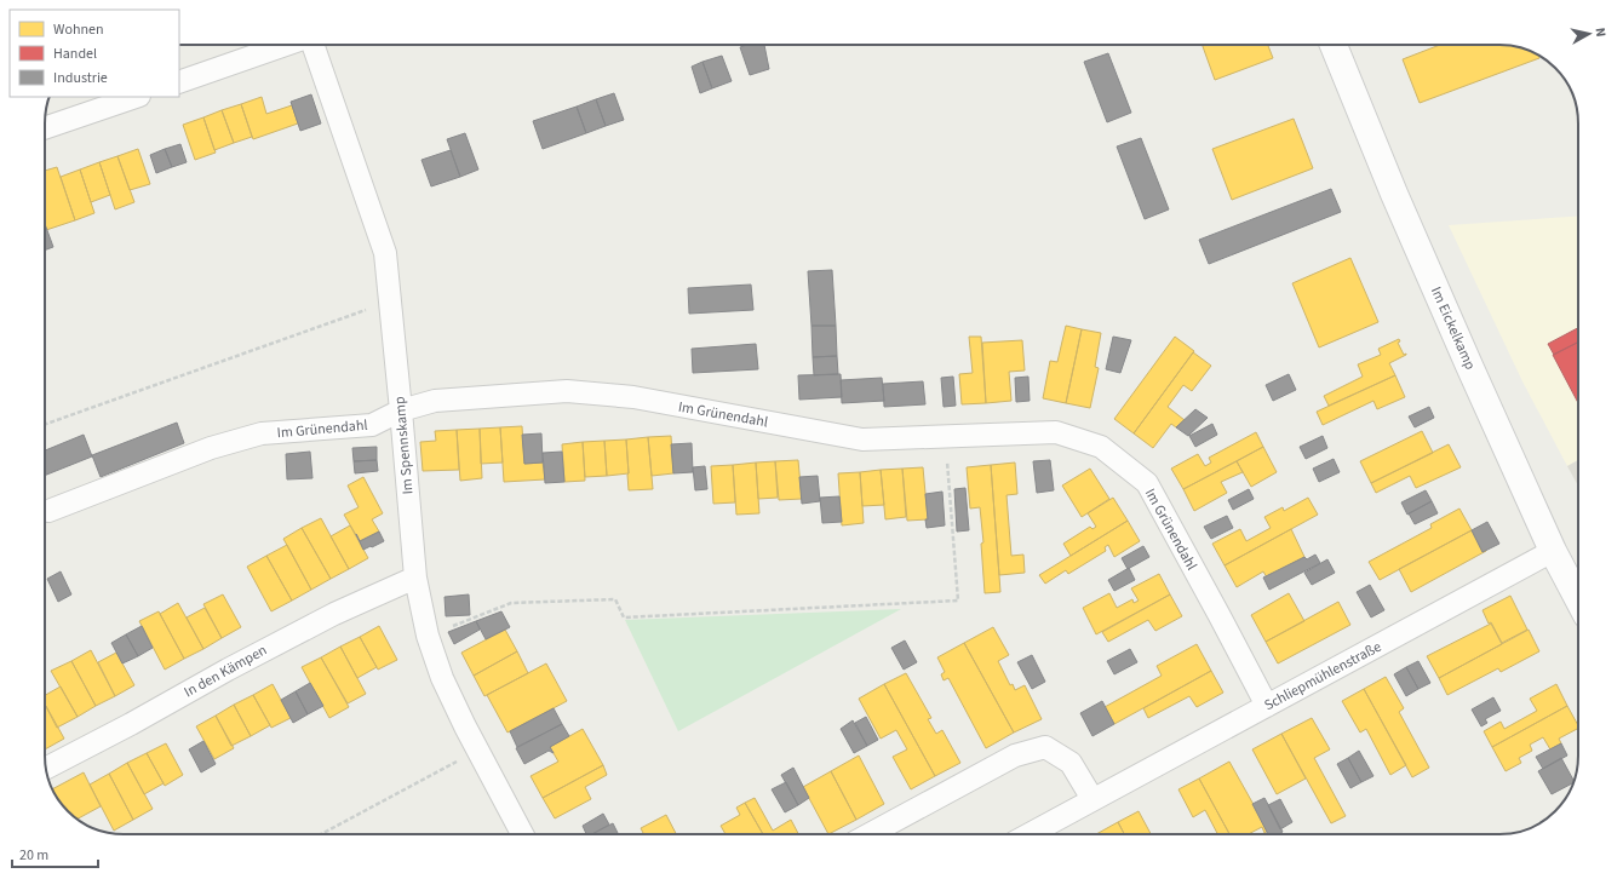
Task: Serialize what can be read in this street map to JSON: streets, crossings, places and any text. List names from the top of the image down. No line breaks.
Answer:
{"streets":{"street":["Im Eickelkamp","Im Grünendahl","Im Spennskamp","In den Kämpen","Schliepmühlenstraße"]},"crossings":[["Im Eickelkamp","Schliepmühlenstraße"],["Im Grünendahl","Im Spennskamp"],["Im Grünendahl","Schliepmühlenstraße"],["Im Spennskamp","In den Kämpen"]],"legend":["Wohnen","Handel","Industrie"],"scale_bar":"20 m","north":"right"}
